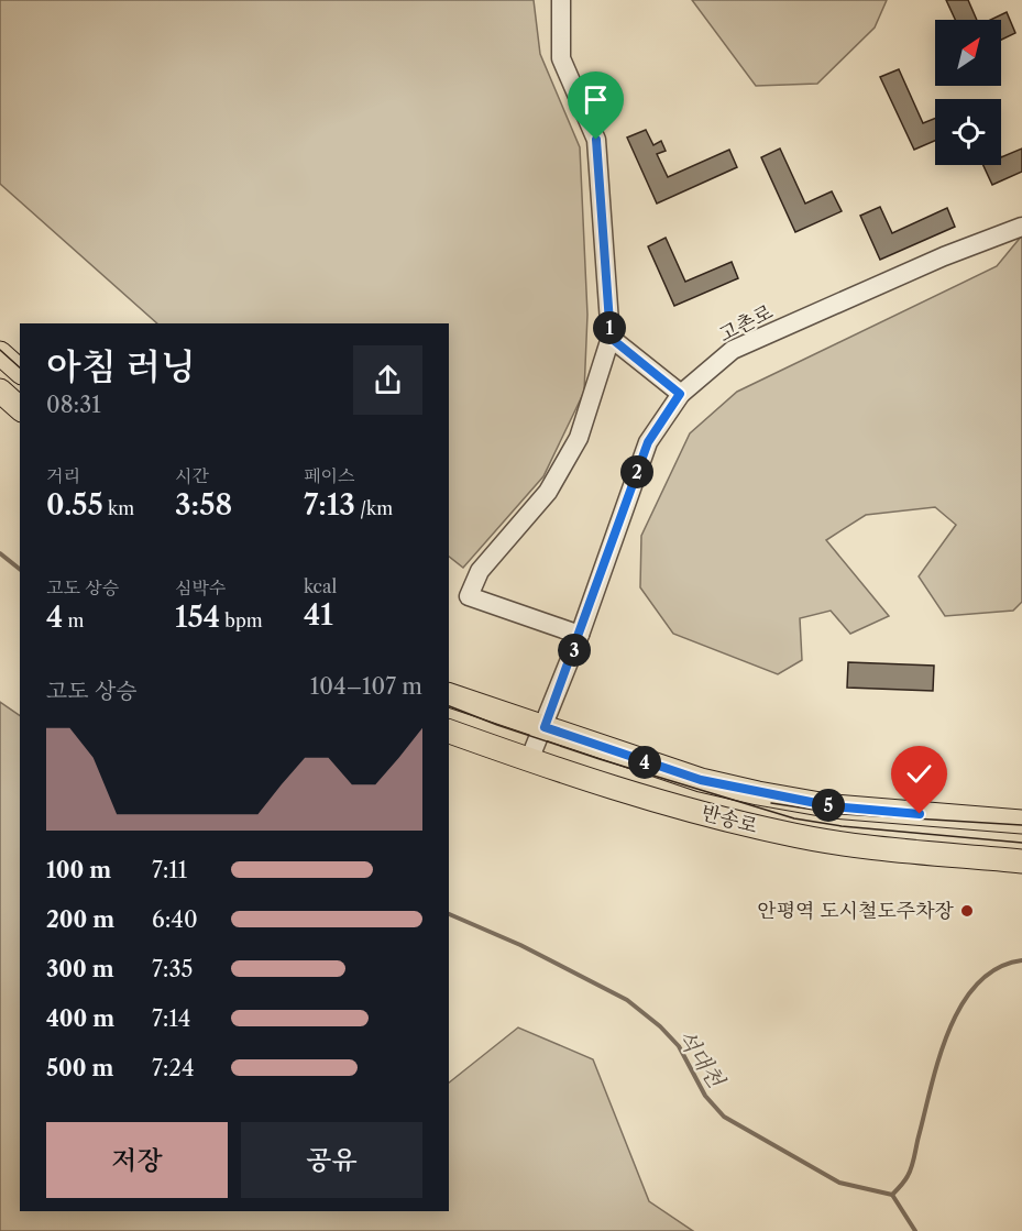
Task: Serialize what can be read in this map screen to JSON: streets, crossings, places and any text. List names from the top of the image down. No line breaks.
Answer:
{"streets":{"main road":["반송로"],"street":["고촌로"]},"crossings":[["고촌로","반송로"]],"water":["석대천"],"places":["안평역 도시철도주차장"],"north":"top right","page":{"pins":["1","2","3","4","5"],"heading":["아침 러닝","08:31"],"stats":[["거리","0.55 km"],["시간","3:58"],["페이스","7:13 /km"],["고도 상승","4 m"],["심박수","154 bpm"],["kcal","41"]],"chart":["고도 상승","104–107 m"],"list":[{"name":"100 m","note":"7:11"},{"name":"200 m","note":"6:40"},{"name":"300 m","note":"7:35"},{"name":"400 m","note":"7:14"},{"name":"500 m","note":"7:24"}],"buttons":["저장","공유"]}}
